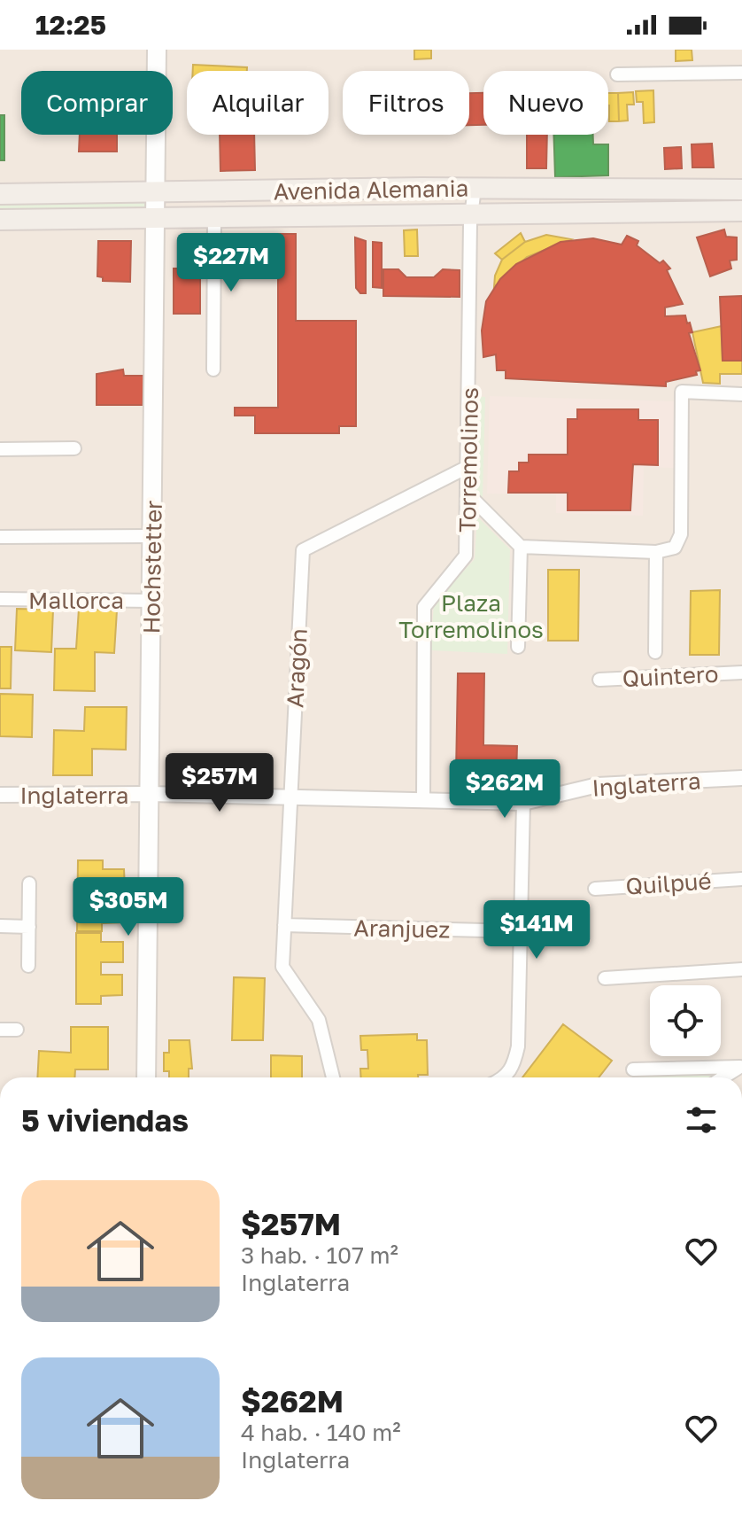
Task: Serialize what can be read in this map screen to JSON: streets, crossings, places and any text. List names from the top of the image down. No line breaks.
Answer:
{"streets":{"main road":["Avenida Alemania","Hochstetter"],"street":["Torremolinos","Mallorca","Aragón","Quintero","Inglaterra","Quilpué","Aranjuez"]},"crossings":[["Avenida Alemania","Torremolinos"],["Avenida Alemania","Hochstetter"],["Torremolinos","Aragón"],["Torremolinos","Inglaterra"],["Hochstetter","Mallorca"],["Hochstetter","Inglaterra"],["Aragón","Inglaterra"],["Aragón","Aranjuez"]],"parks":["Plaza Torremolinos"],"page":{"status":"12:25","chip":["Comprar","Alquilar","Filtros","Nuevo"],"price":["$227M","$257M","$262M","$305M","$141M"],"heading":"5 viviendas","list":[{"name":"$257M","note":"3 hab. · 107 m² · Inglaterra"},{"name":"$262M","note":"4 hab. · 140 m² · Inglaterra"}]}}
